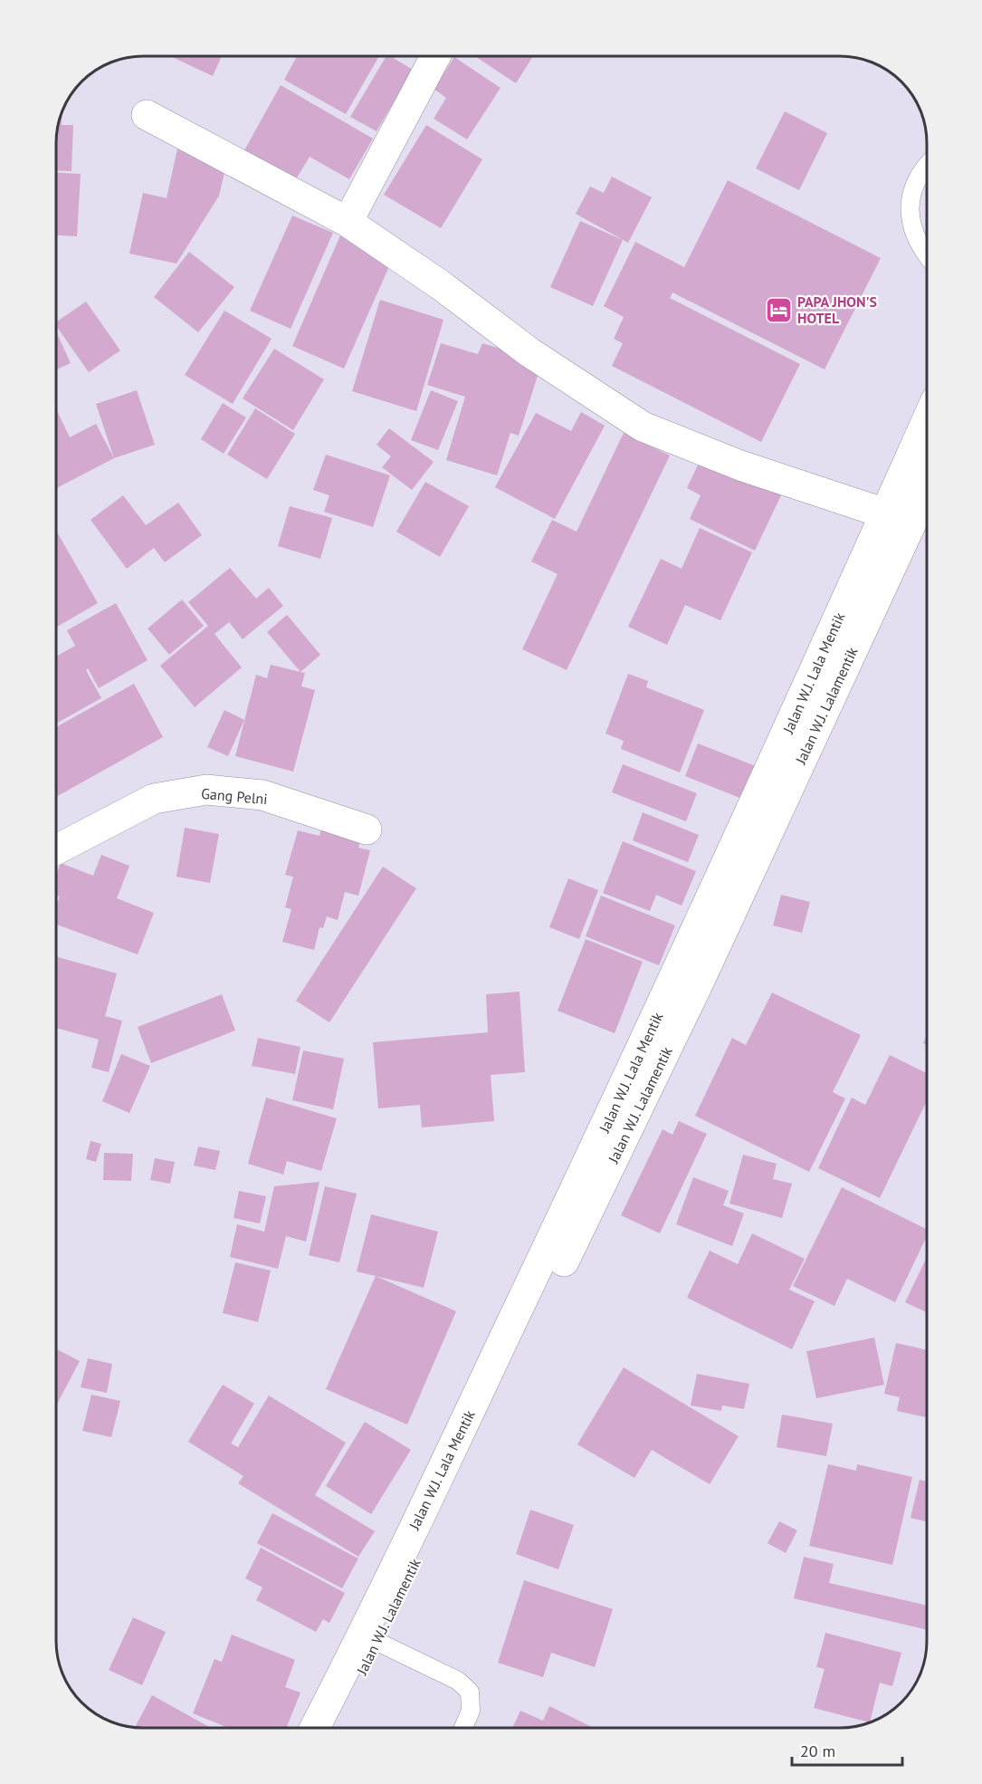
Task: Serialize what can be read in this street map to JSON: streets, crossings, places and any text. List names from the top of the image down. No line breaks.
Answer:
{"streets":{"main road":["Jalan W.J. Lala Mentik","Jalan W.J. Lalamentik","Gang Pelni"]},"crossings":[["Jalan W.J. Lala Mentik","Jalan W.J. Lalamentik"]],"places":{"hotel":["PAPA JHON'S HOTEL"]},"scale_bar":"20 m"}
